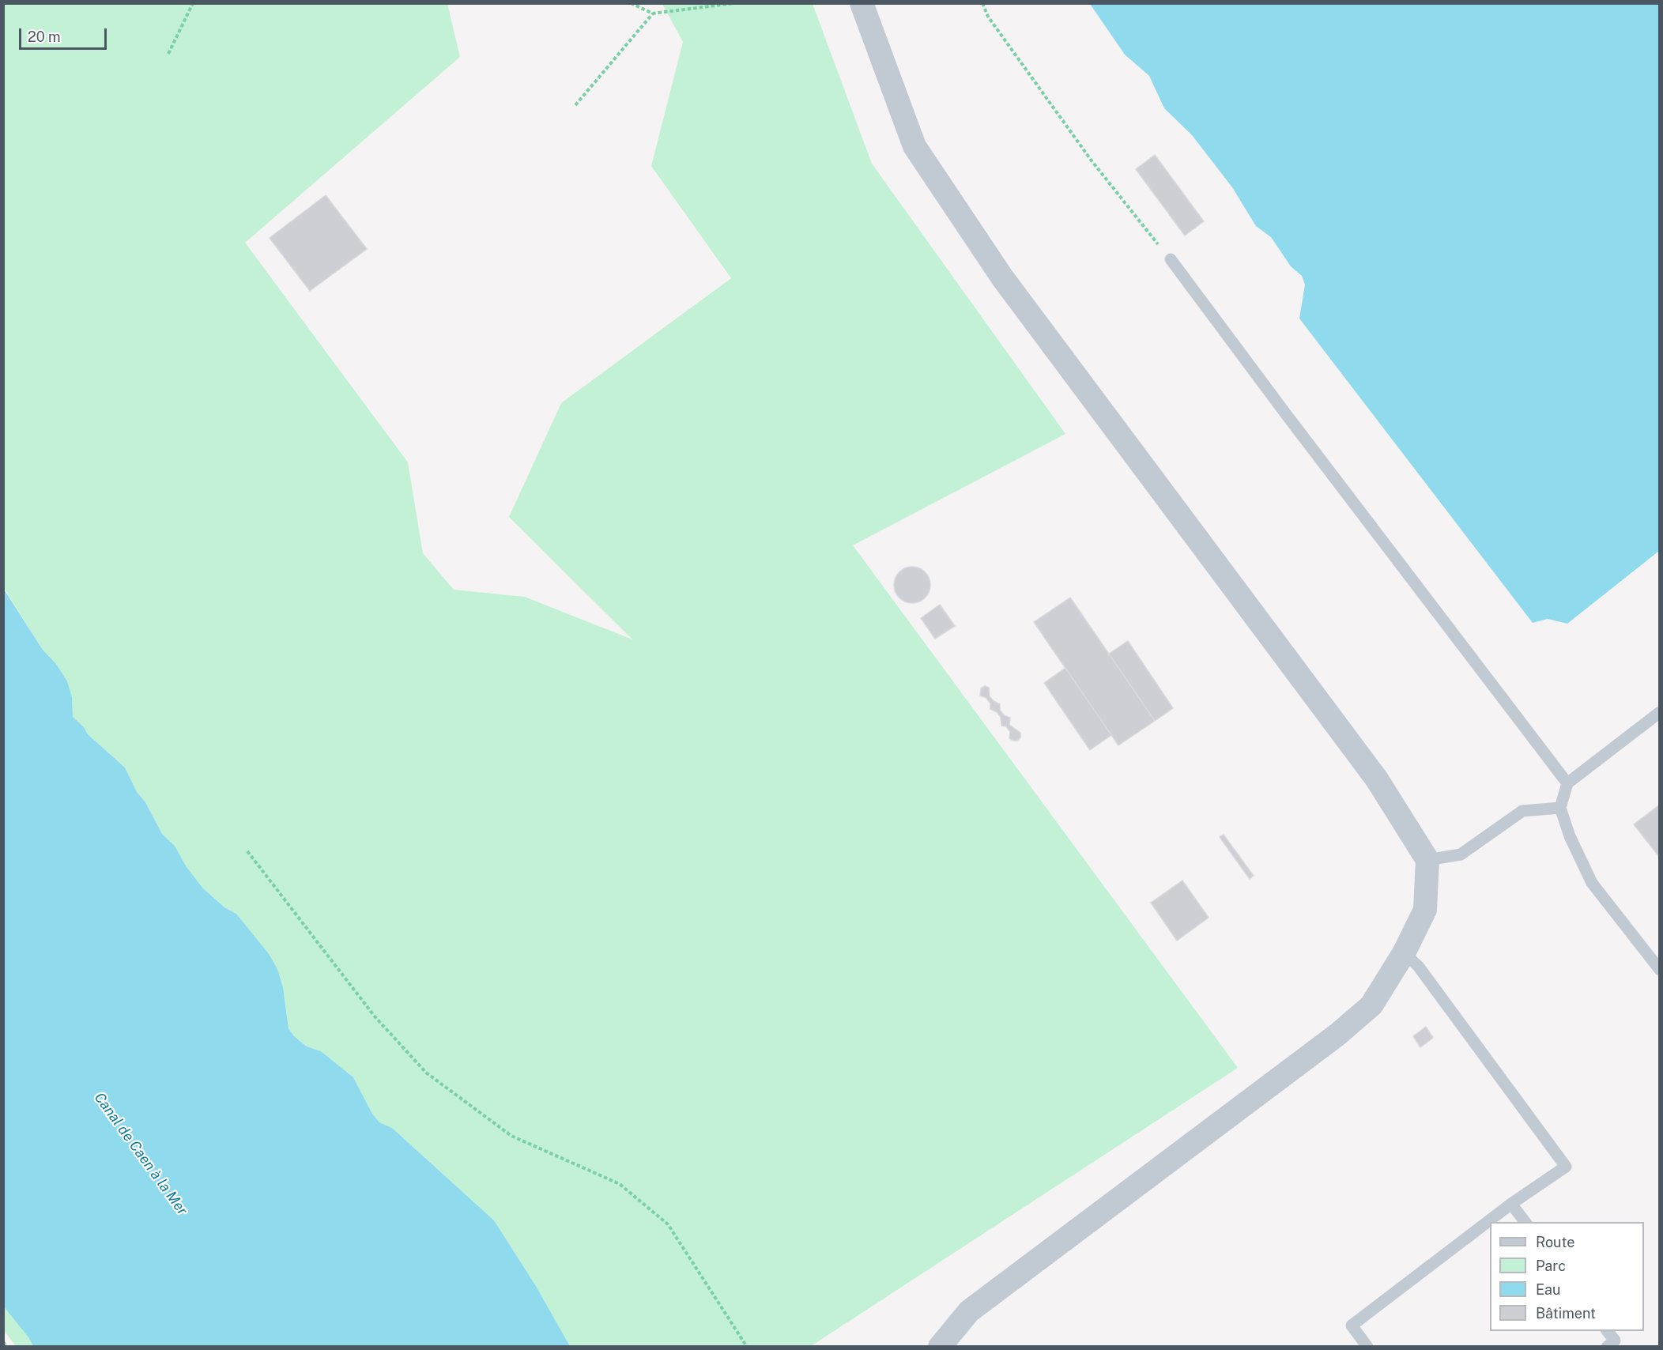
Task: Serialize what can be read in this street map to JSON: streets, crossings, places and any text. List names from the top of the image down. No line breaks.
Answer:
{"water":["Canal de Caen à la Mer"],"legend":["Route","Parc","Eau","Bâtiment"],"scale_bar":"20 m"}
